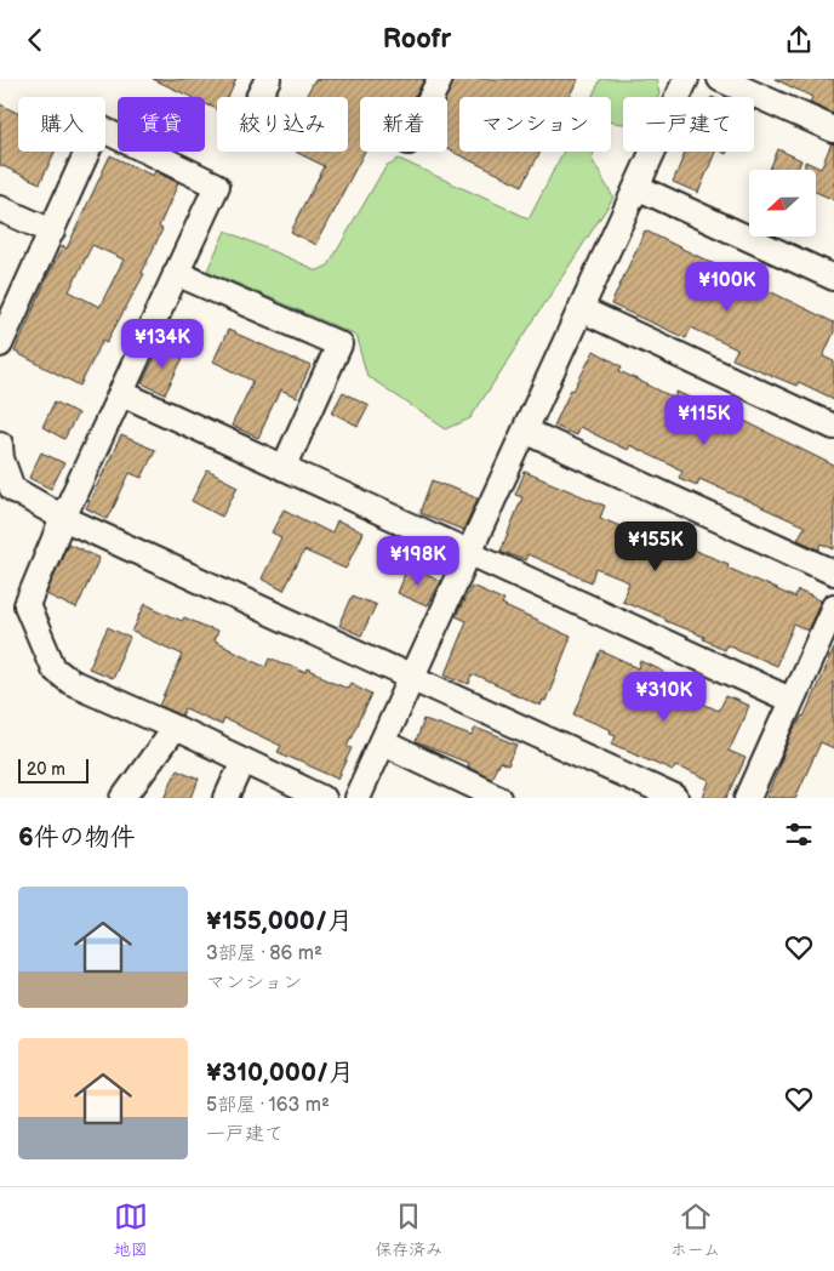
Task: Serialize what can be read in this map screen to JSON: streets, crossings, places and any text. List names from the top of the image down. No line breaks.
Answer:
{"scale_bar":"20 m","north":"left","page":{"header":"Roofr","chip":["購入","賃貸","絞り込み","新着","マンション","一戸建て"],"price":["¥100K","¥134K","¥115K","¥155K","¥198K","¥310K"],"scale":"20 m","heading":"6件の物件","list":[{"name":"¥155,000/月","note":"3部屋 · 86 m² · マンション"},{"name":"¥310,000/月","note":"5部屋 · 163 m² · 一戸建て"}],"tabs":["地図","保存済み","ホーム"]}}
